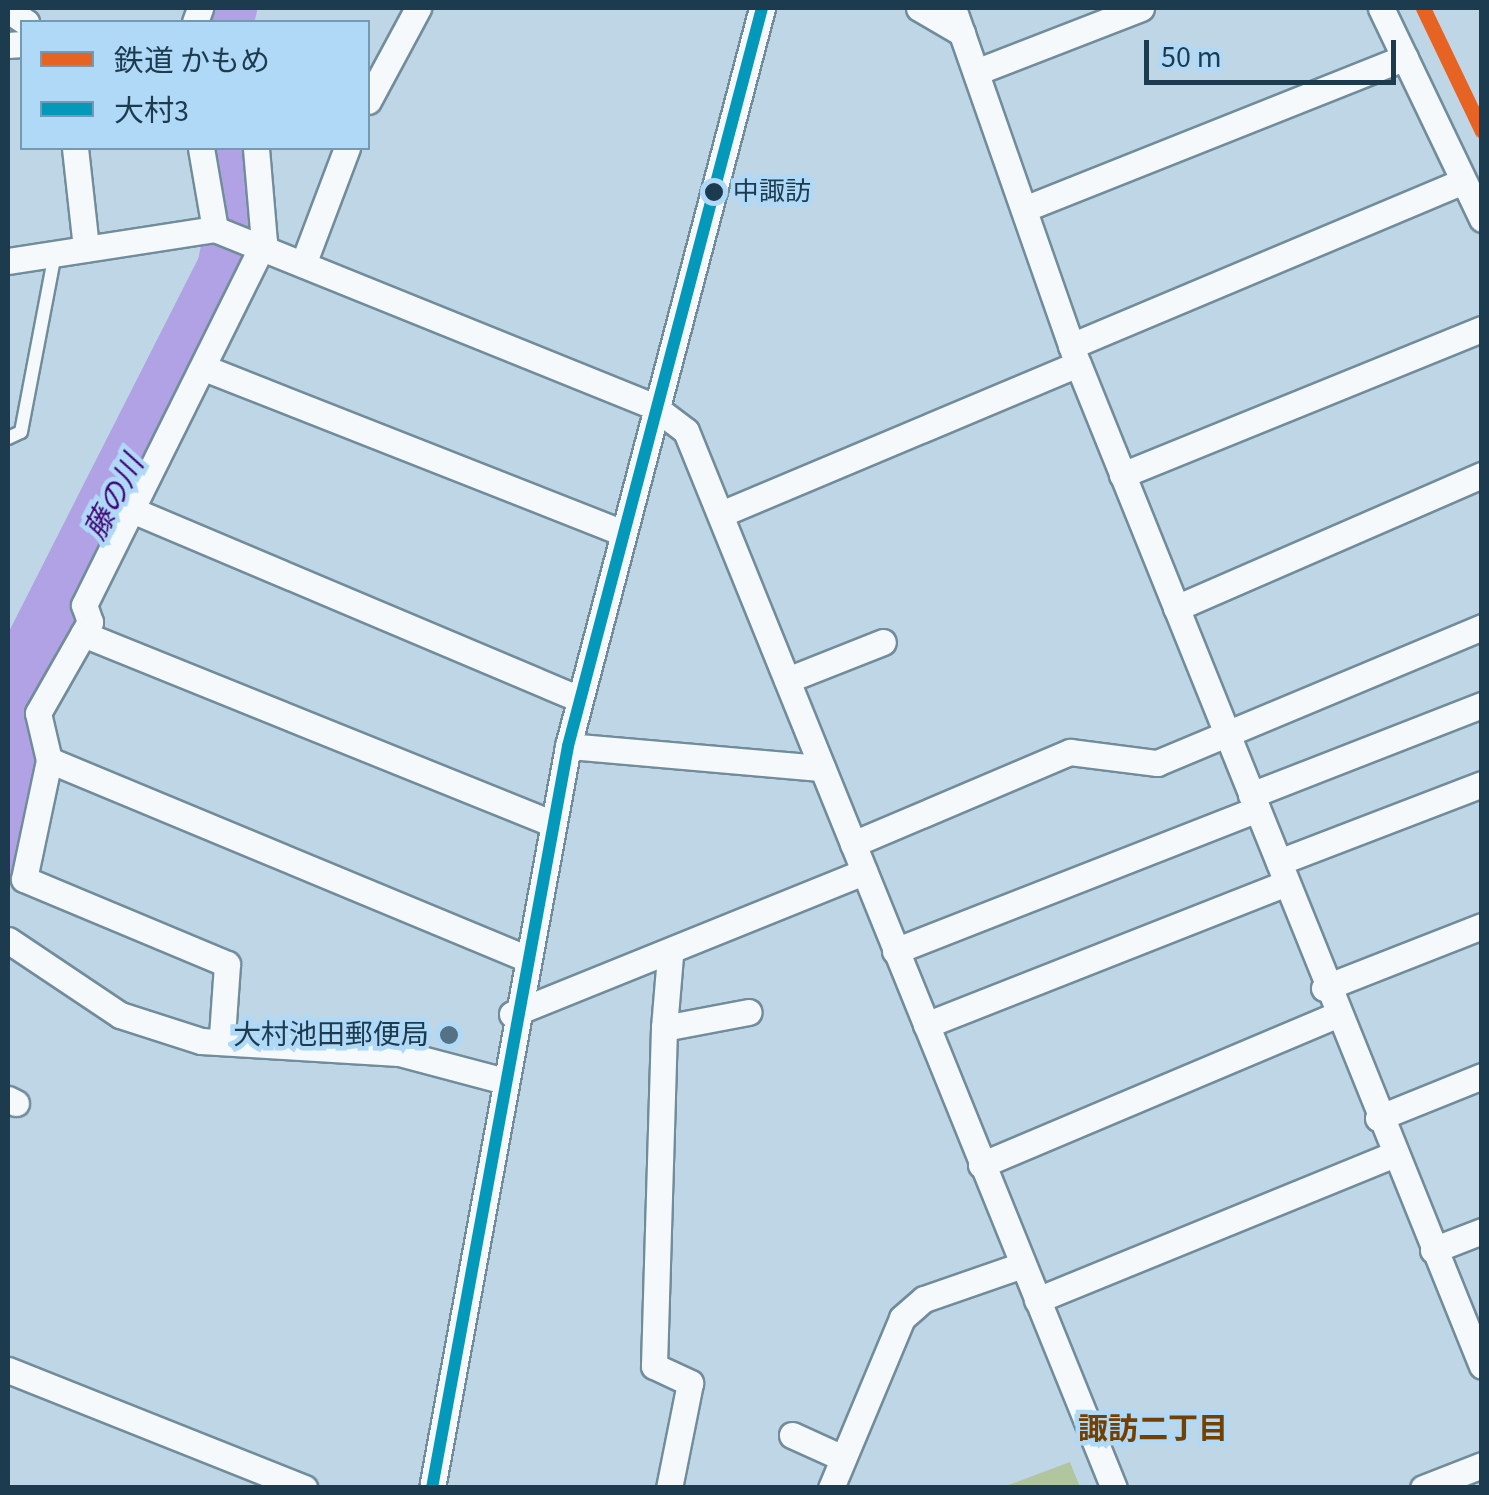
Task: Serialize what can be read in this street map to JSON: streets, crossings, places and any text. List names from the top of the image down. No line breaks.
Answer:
{"districts":["諏訪二丁目"],"water":["藤の川"],"places":["中諏訪","大村池田郵便局"],"lines":["rail line かもめ","transit line 大村3"],"legend":["鉄道 かもめ","大村3"],"scale_bar":"50 m"}
